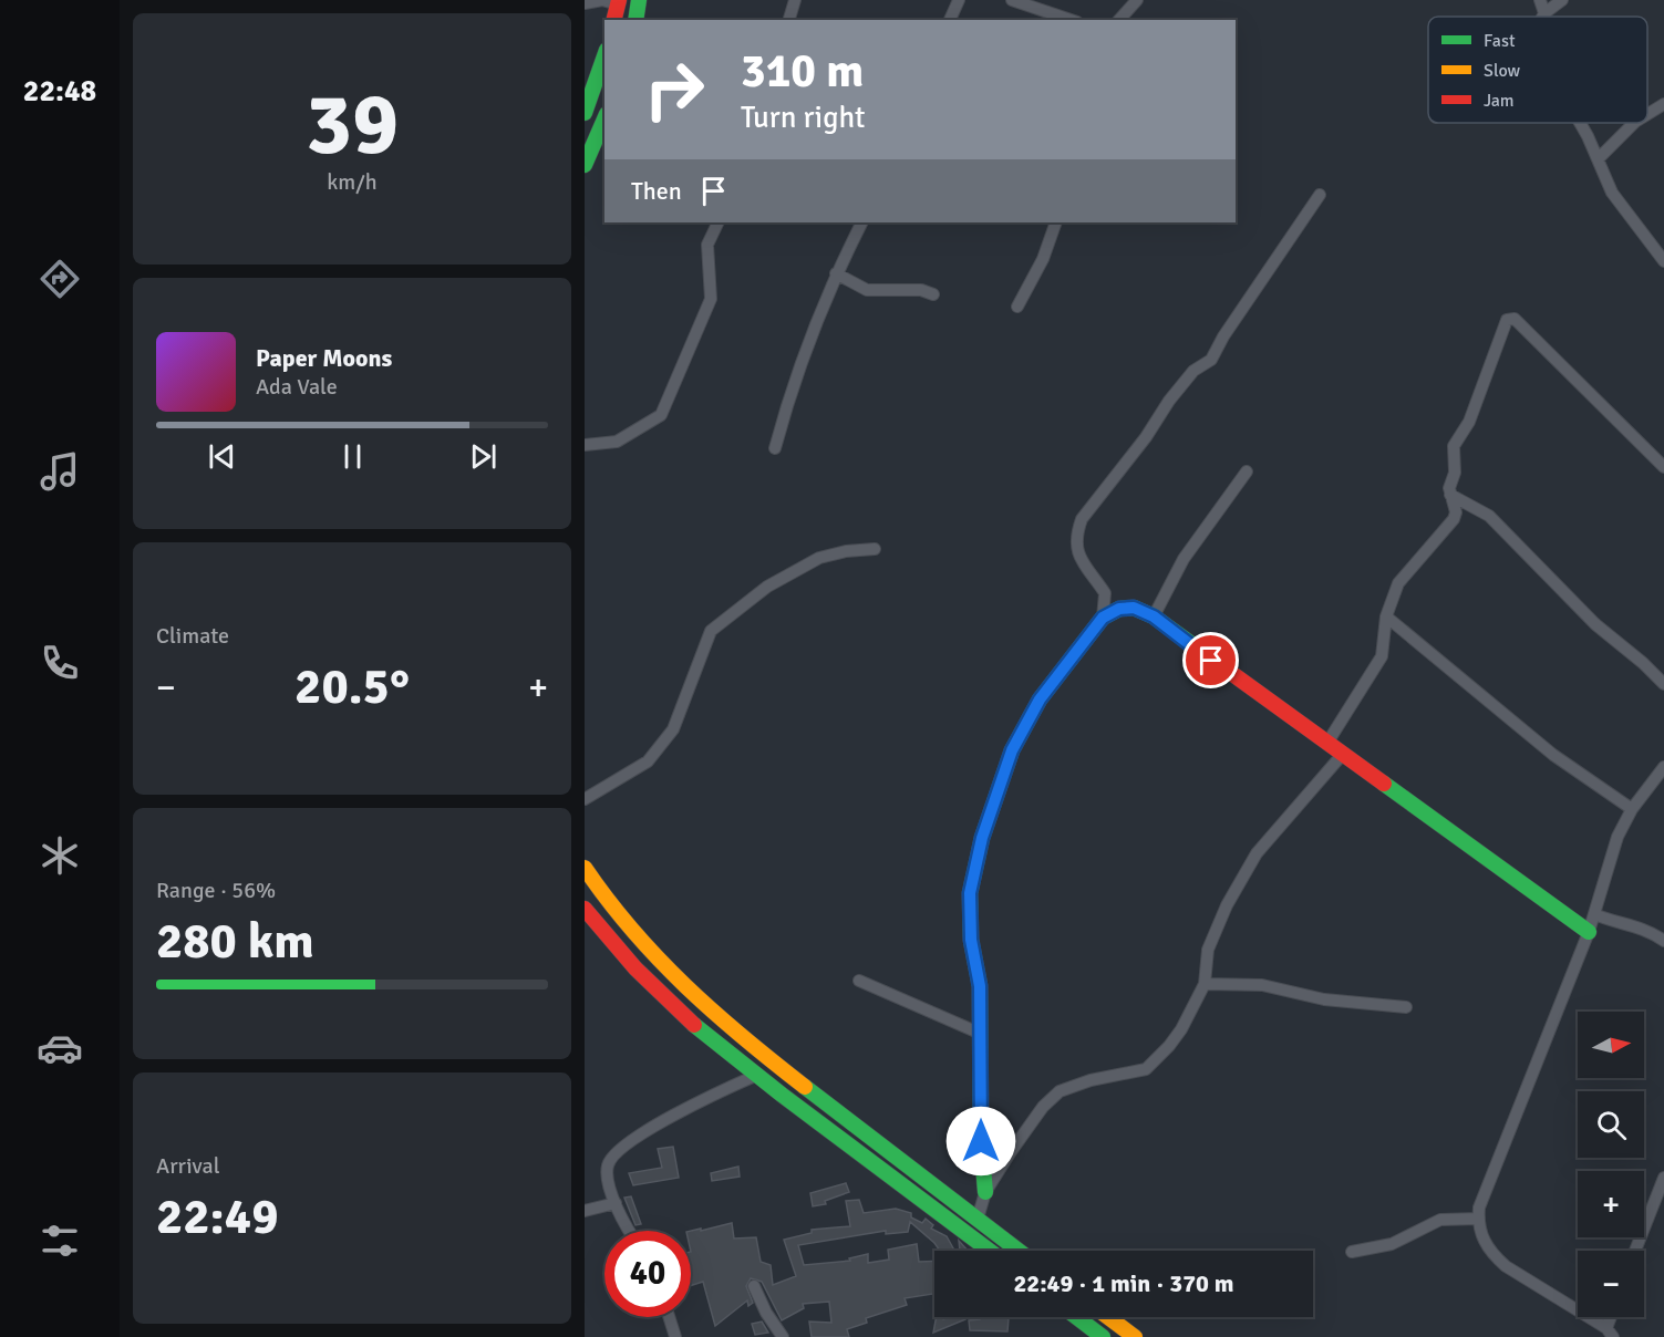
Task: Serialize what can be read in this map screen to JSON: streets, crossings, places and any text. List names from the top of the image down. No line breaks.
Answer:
{"legend":["Fast","Slow","Jam"],"north":"right","page":{"tabs":"22:48","tile":[["39","km/h"],"Climate",["Range · 56%","280 km"],["Arrival","22:49"]],"turn":["310 m","Turn right"],"then":"Then","song":["Paper Moons","Ada Vale"],"heat":["−","20.5°","+"],"map_buttons":["+","−"],"limit":"40","trip":"22:49 · 1 min · 370 m"}}
